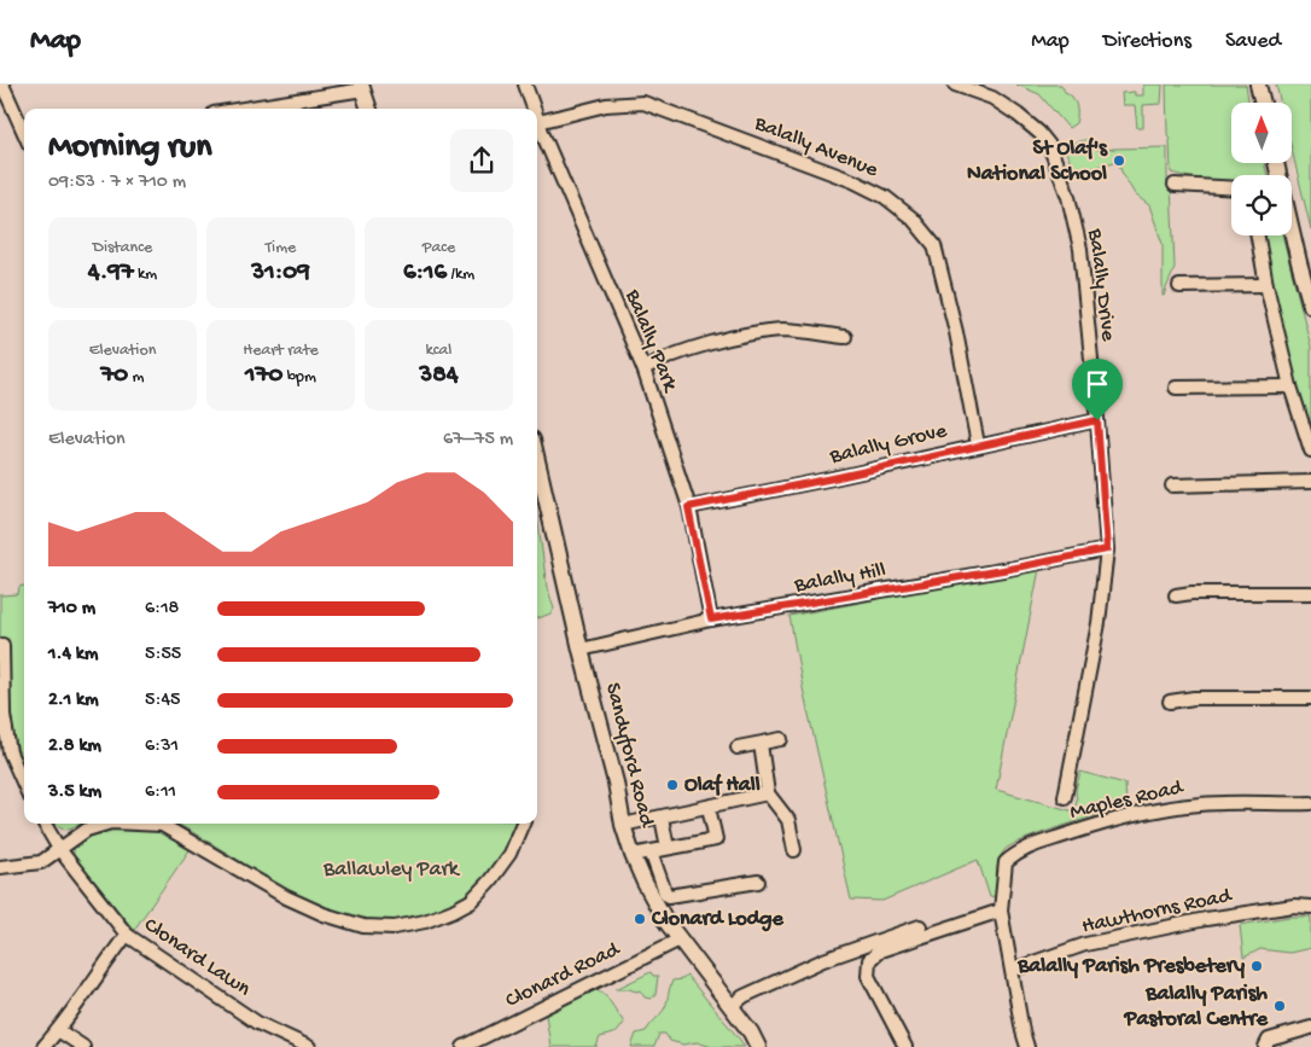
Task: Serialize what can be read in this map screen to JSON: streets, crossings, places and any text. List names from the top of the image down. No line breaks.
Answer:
{"streets":{"main road":["Sandyford Road"],"street":["Balally Avenue","Balally Drive","Balally Park","Balally Grove","Balally Hill","Maples Road","Hawthorns Road","Clonard Lawn","Clonard Road"]},"crossings":[["Balally Avenue","Balally Park"],["Balally Avenue","Balally Grove"],["Balally Drive","Balally Grove"],["Balally Drive","Balally Hill"],["Balally Park","Balally Grove"],["Balally Park","Balally Hill"],["Balally Hill","Sandyford Road"],["Sandyford Road","Clonard Road"],["Maples Road","Hawthorns Road"]],"parks":["Ballawley Park"],"places":["St Olaf's National School","Olaf Hall","Clonard Lodge","Balally Parish Presbetery","Balally Parish Pastoral Centre"],"north":"top","page":{"header":"Map","nav":["Map","Directions","Saved"],"heading":["Morning run","09:53 · 7 × 710 m"],"stats":[["Distance","4.97 km"],["Time","31:09"],["Pace","6:16 /km"],["Elevation","70 m"],["Heart rate","170 bpm"],["kcal","384"]],"chart":["Elevation","67–75 m"],"list":[{"name":"710 m","note":"6:18"},{"name":"1.4 km","note":"5:55"},{"name":"2.1 km","note":"5:45"},{"name":"2.8 km","note":"6:31"},{"name":"3.5 km","note":"6:11"}]}}
